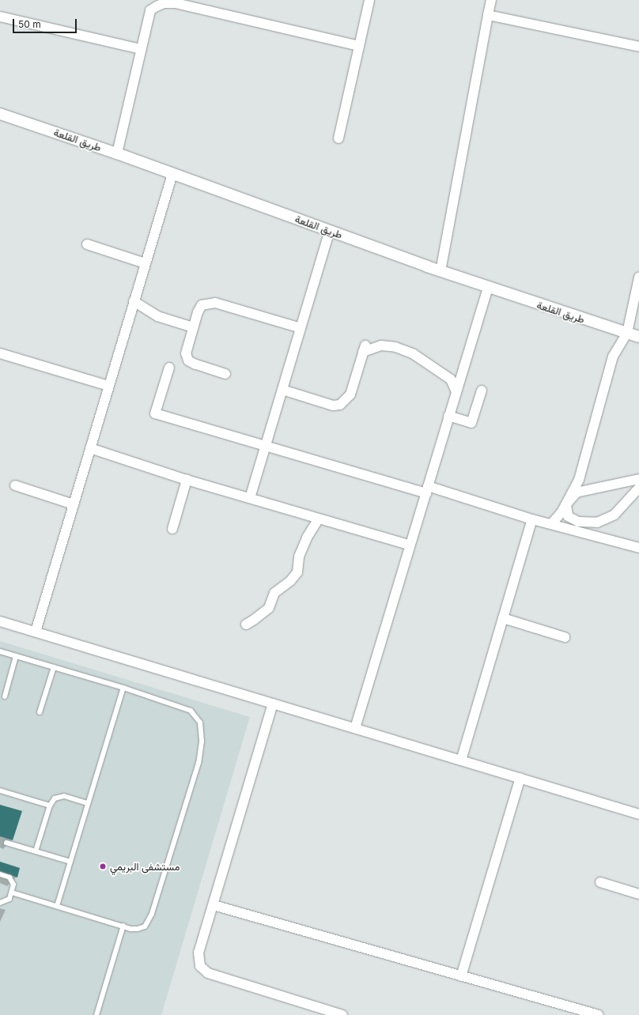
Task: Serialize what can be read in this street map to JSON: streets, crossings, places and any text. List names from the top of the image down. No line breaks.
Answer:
{"streets":{"street":["طريق القلعة"]},"places":["مستشفى البريمي"],"scale_bar":"50 m"}
